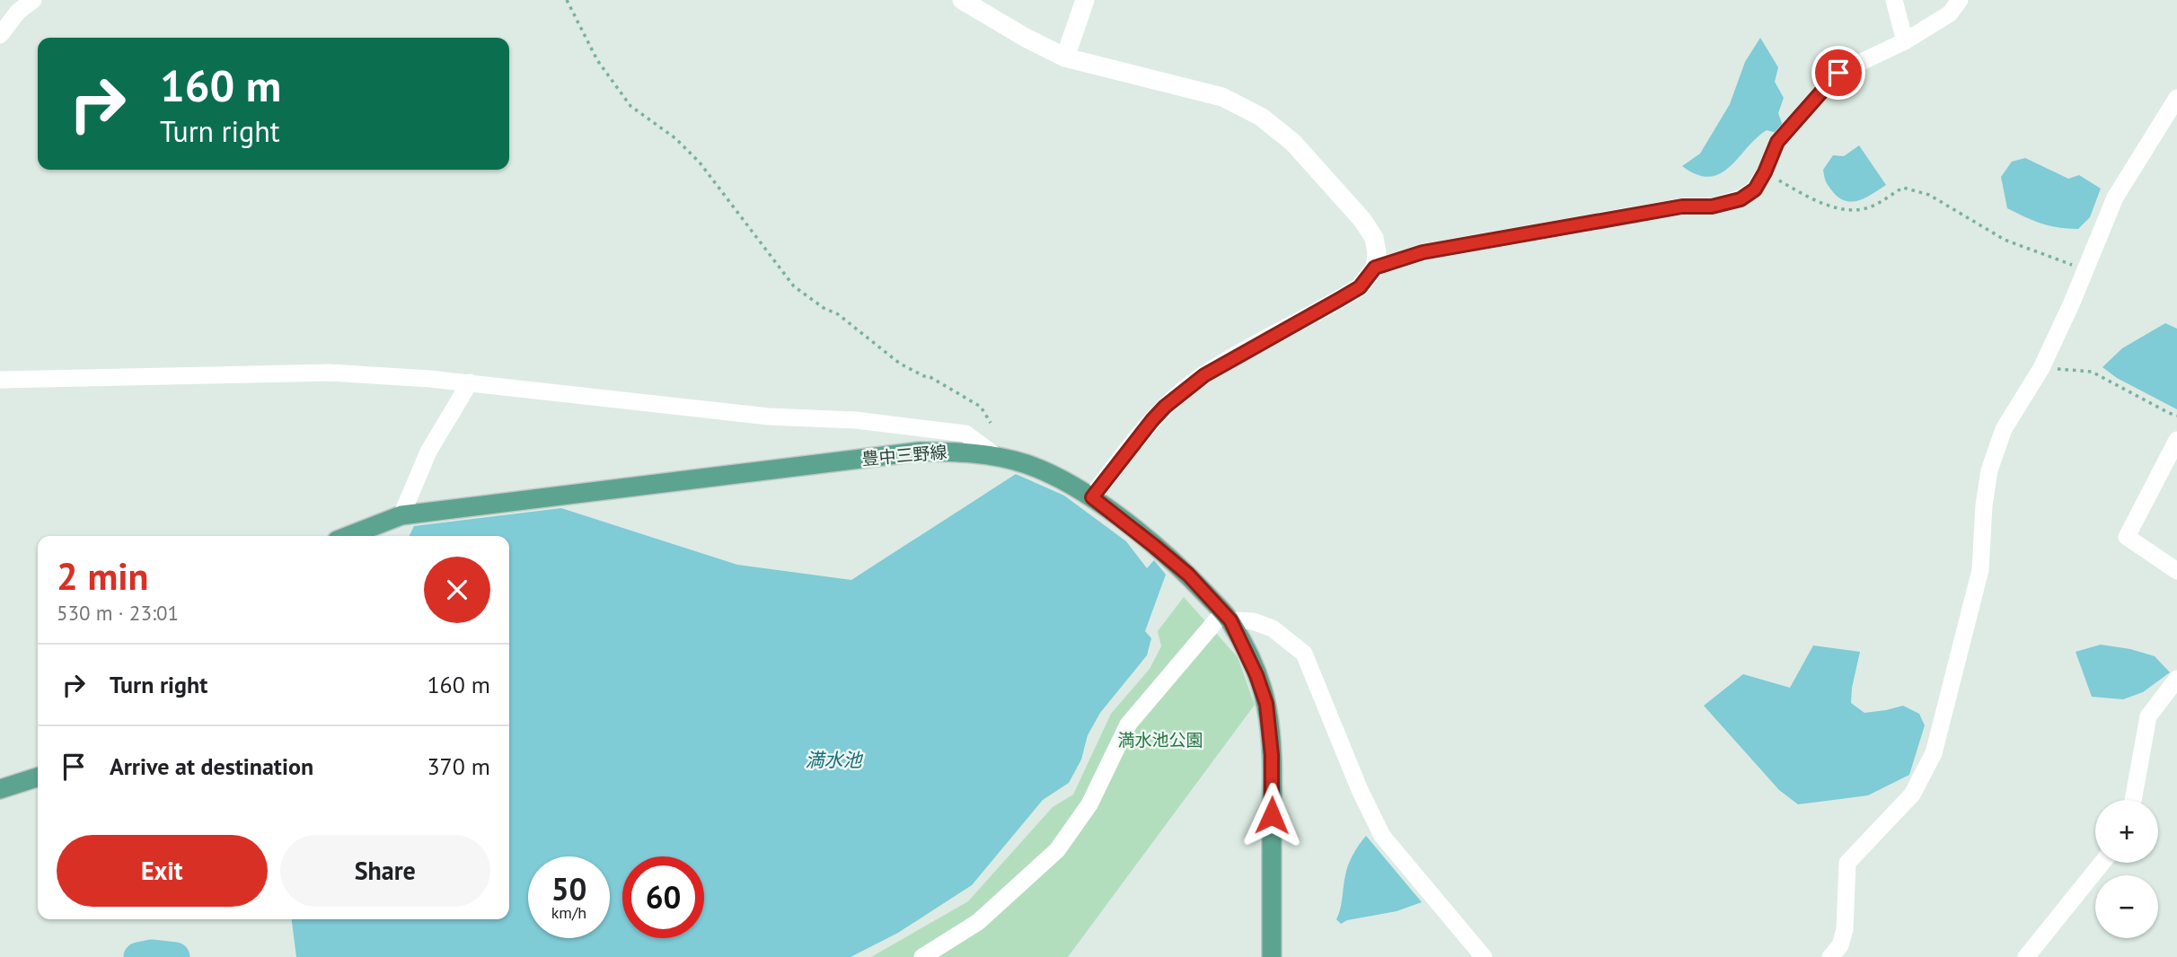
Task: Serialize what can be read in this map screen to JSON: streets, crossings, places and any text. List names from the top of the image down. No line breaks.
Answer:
{"streets":{"main road":["豊中三野線"]},"water":["満水池"],"parks":["満水池公園"],"page":{"turn":["160 m","Turn right"],"heading":["2 min","530 m · 23:01"],"list":[{"name":"Turn right","value":"160 m"},{"name":"Arrive at destination","value":"370 m"}],"map_buttons":["+","−"],"buttons":["Exit","Share"],"speed":"50 km/h","limit":"60"}}
